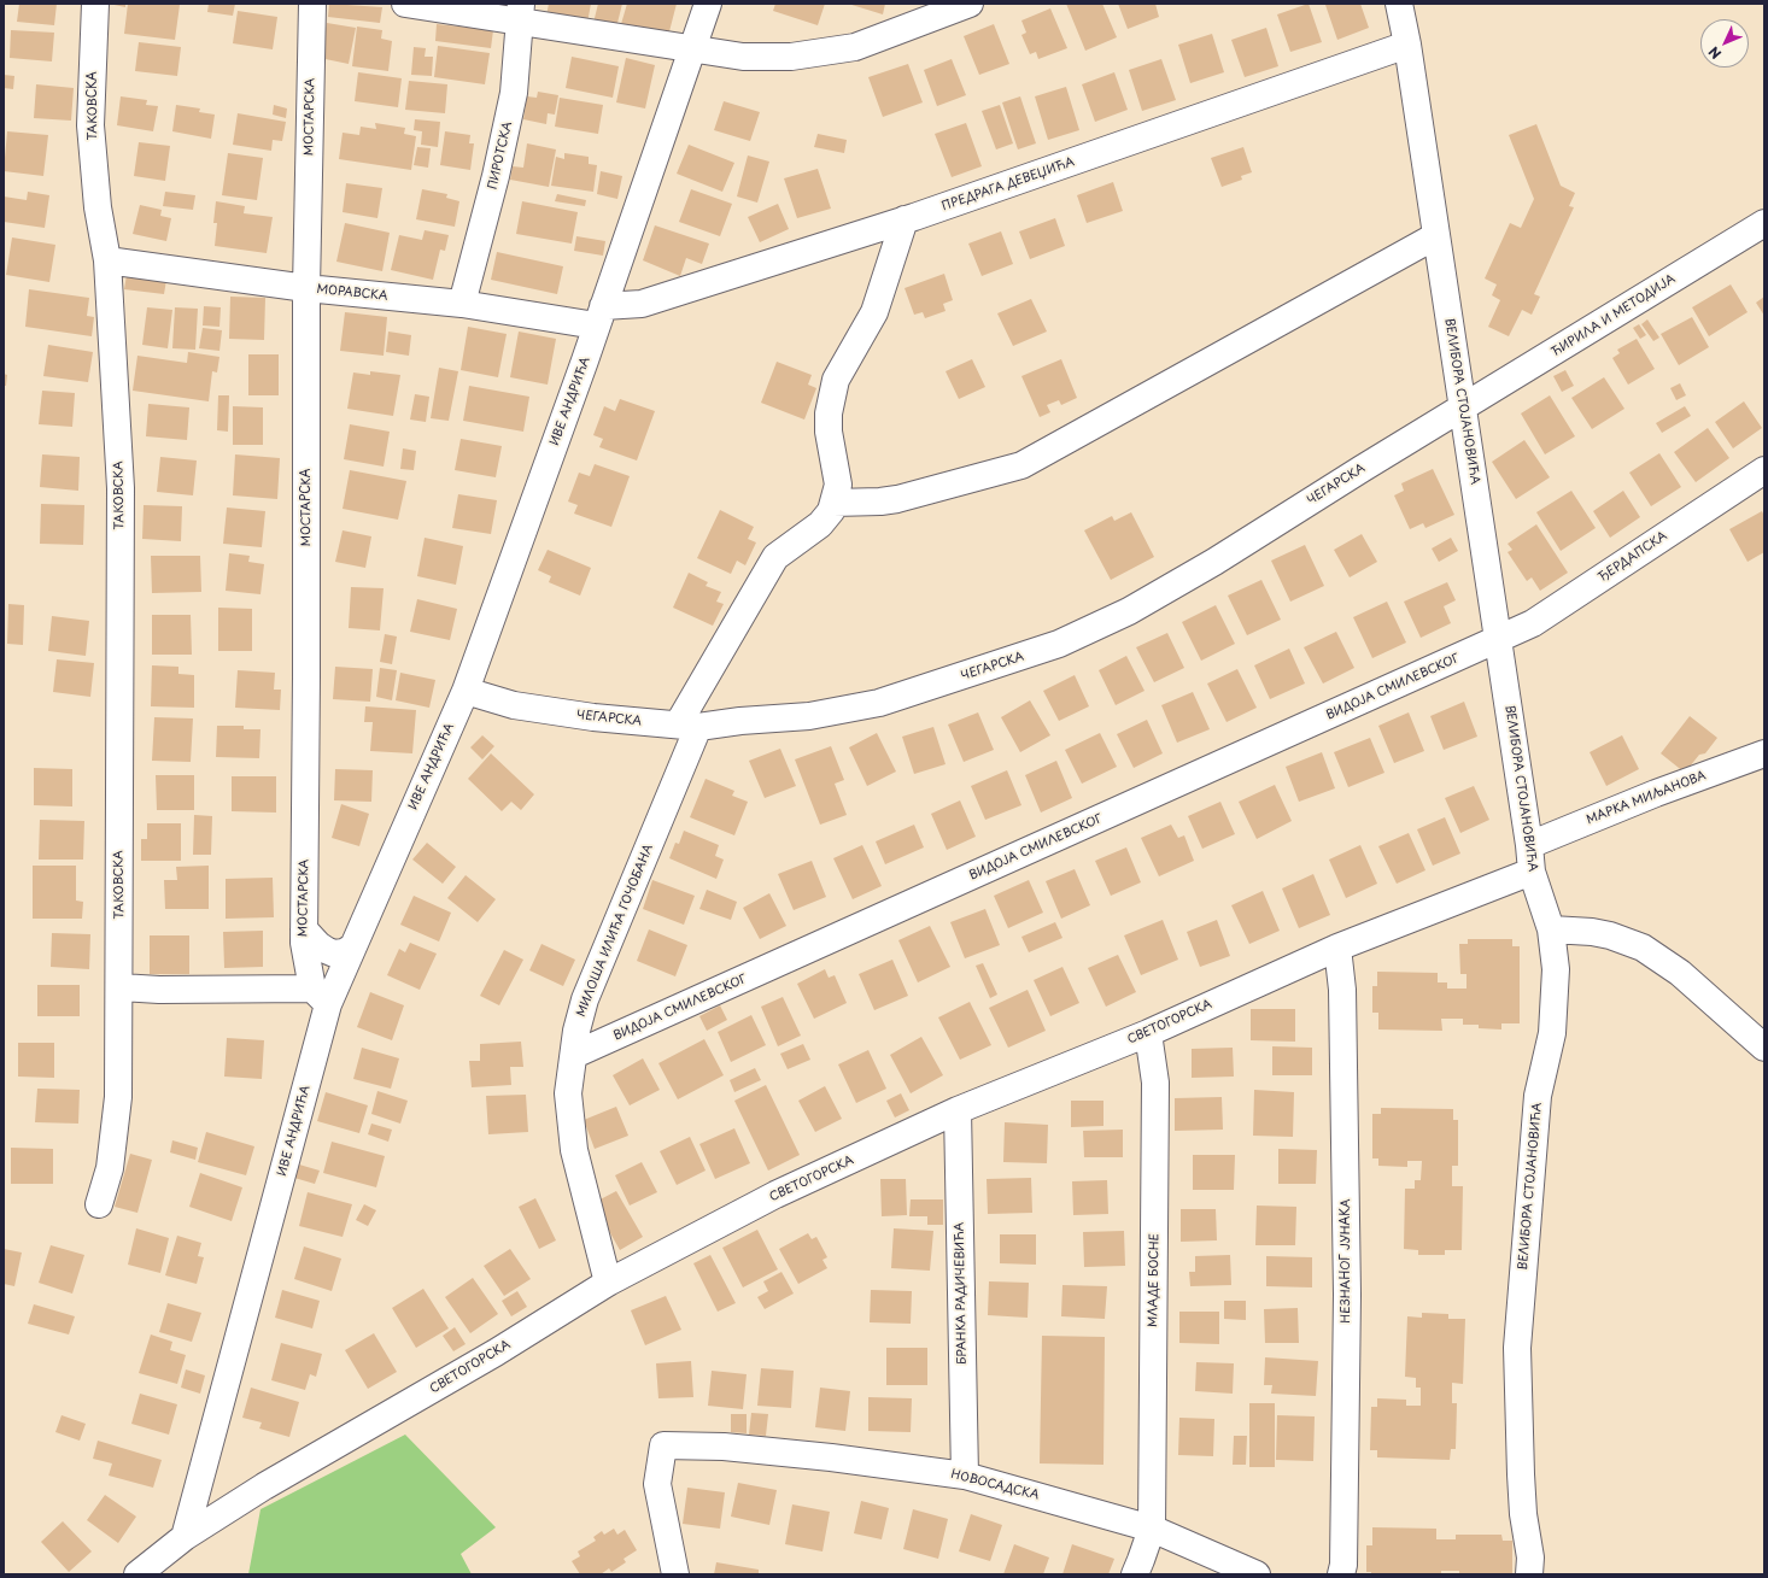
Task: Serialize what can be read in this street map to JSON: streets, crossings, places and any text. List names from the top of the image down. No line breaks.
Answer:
{"streets":{"street":["ТАКОВСКА","МОСТАРСКА","ПИРОТСКА","ПРЕДРАГА ДЕВЕЏИЋА","МОРАВСКА","ЋИРИЛА И МЕТОДИЈА","ИВЕ АНДРИЋА","ВЕЛИБОРА СТОЈАНОВИЋА","ЧЕГАРСКА","ЂЕРДАПСКА","ВИДОЈА СМИЛЕВСКОГ","МАРКА МИЉАНОВА","МИЛОША ИЛИЋА ГОЧОБАНА","СВЕТОГОРСКА","НЕЗНАНОГ ЈУНАКА","МЛАДЕ БОСНЕ","БРАНКА РАДИЧЕВИЋА","НОВОСАДСКА"]},"crossings":[["ТАКОВСКА","МОРАВСКА"],["МОСТАРСКА","МОРАВСКА"],["МОСТАРСКА","ИВЕ АНДРИЋА"],["ПИРОТСКА","МОРАВСКА"],["ПРЕДРАГА ДЕВЕЏИЋА","МОРАВСКА"],["ПРЕДРАГА ДЕВЕЏИЋА","ИВЕ АНДРИЋА"],["ПРЕДРАГА ДЕВЕЏИЋА","ВЕЛИБОРА СТОЈАНОВИЋА"],["МОРАВСКА","ИВЕ АНДРИЋА"],["ЋИРИЛА И МЕТОДИЈА","ВЕЛИБОРА СТОЈАНОВИЋА"],["ЋИРИЛА И МЕТОДИЈА","ЧЕГАРСКА"],["ИВЕ АНДРИЋА","ЧЕГАРСКА"],["ИВЕ АНДРИЋА","СВЕТОГОРСКА"],["ВЕЛИБОРА СТОЈАНОВИЋА","ЧЕГАРСКА"],["ВЕЛИБОРА СТОЈАНОВИЋА","ЂЕРДАПСКА"],["ВЕЛИБОРА СТОЈАНОВИЋА","ВИДОЈА СМИЛЕВСКОГ"],["ВЕЛИБОРА СТОЈАНОВИЋА","МАРКА МИЉАНОВА"],["ВЕЛИБОРА СТОЈАНОВИЋА","СВЕТОГОРСКА"],["ЧЕГАРСКА","МИЛОША ИЛИЋА ГОЧОБАНА"],["ЂЕРДАПСКА","ВИДОЈА СМИЛЕВСКОГ"],["ВИДОЈА СМИЛЕВСКОГ","МИЛОША ИЛИЋА ГОЧОБАНА"],["МИЛОША ИЛИЋА ГОЧОБАНА","СВЕТОГОРСКА"],["СВЕТОГОРСКА","НЕЗНАНОГ ЈУНАКА"],["СВЕТОГОРСКА","МЛАДЕ БОСНЕ"],["СВЕТОГОРСКА","БРАНКА РАДИЧЕВИЋА"],["МЛАДЕ БОСНЕ","НОВОСАДСКА"],["БРАНКА РАДИЧЕВИЋА","НОВОСАДСКА"]],"north":"bottom left"}
